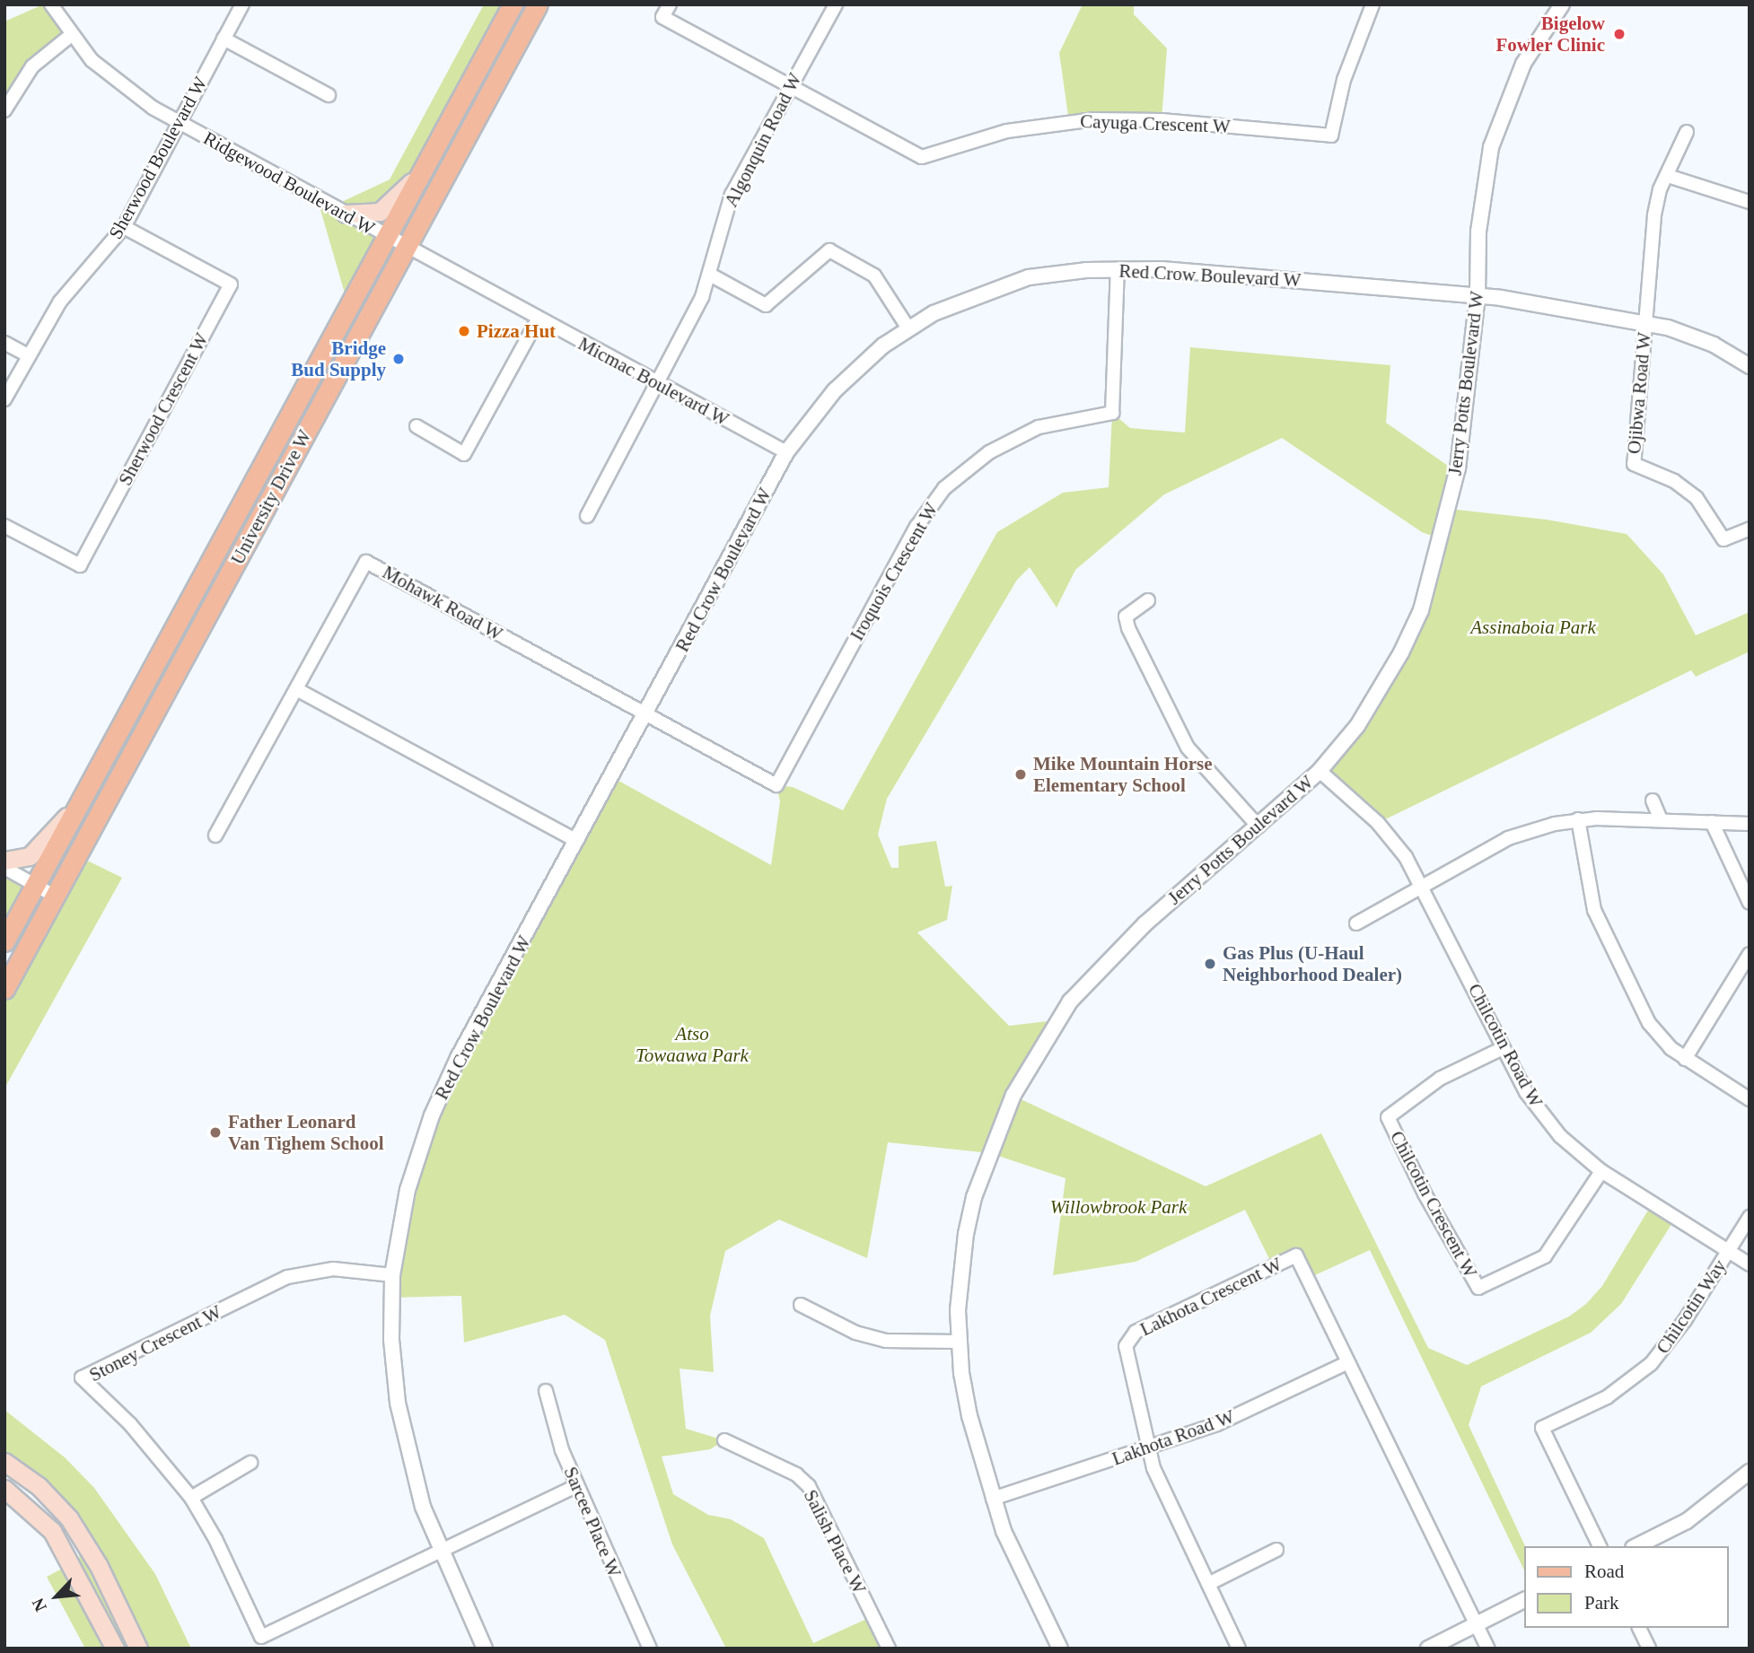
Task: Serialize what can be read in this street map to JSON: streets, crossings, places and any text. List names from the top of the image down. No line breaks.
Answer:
{"streets":{"main road":["University Drive W"],"street":["Cayuga Crescent W","Algonquin Road W","Sherwood Boulevard W","Ridgewood Boulevard W","Red Crow Boulevard W","Micmac Boulevard W","Jerry Potts Boulevard W","Ojibwa Road W","Sherwood Crescent W","Iroquois Crescent W","Mohawk Road W","Chilcotin Road W","Chilcotin Crescent W","Lakhota Crescent W","Chilcotin Way","Stoney Crescent W","Lakhota Road W","Sarcee Place W","Salish Place W"]},"crossings":[["Cayuga Crescent W","Algonquin Road W"],["Algonquin Road W","Micmac Boulevard W"],["Sherwood Boulevard W","Ridgewood Boulevard W"],["Sherwood Boulevard W","Sherwood Crescent W"],["Ridgewood Boulevard W","Micmac Boulevard W"],["Ridgewood Boulevard W","University Drive W"],["Red Crow Boulevard W","Micmac Boulevard W"],["Red Crow Boulevard W","Jerry Potts Boulevard W"],["Red Crow Boulevard W","Ojibwa Road W"],["Red Crow Boulevard W","Iroquois Crescent W"],["Red Crow Boulevard W","Mohawk Road W"],["Red Crow Boulevard W","Stoney Crescent W"],["Micmac Boulevard W","University Drive W"],["Jerry Potts Boulevard W","Chilcotin Road W"],["Jerry Potts Boulevard W","Lakhota Road W"],["Iroquois Crescent W","Mohawk Road W"],["Chilcotin Road W","Chilcotin Crescent W"],["Chilcotin Road W","Chilcotin Way"],["Lakhota Crescent W","Lakhota Road W"]],"parks":["Assinaboia Park","Atso Towaawa Park","Willowbrook Park"],"places":["Bigelow Fowler Clinic","Pizza Hut","Bridge Bud Supply","Mike Mountain Horse Elementary School","Gas Plus (U-Haul Neighborhood Dealer)","Father Leonard Van Tighem School"],"legend":["Road","Park"],"north":"bottom left"}
